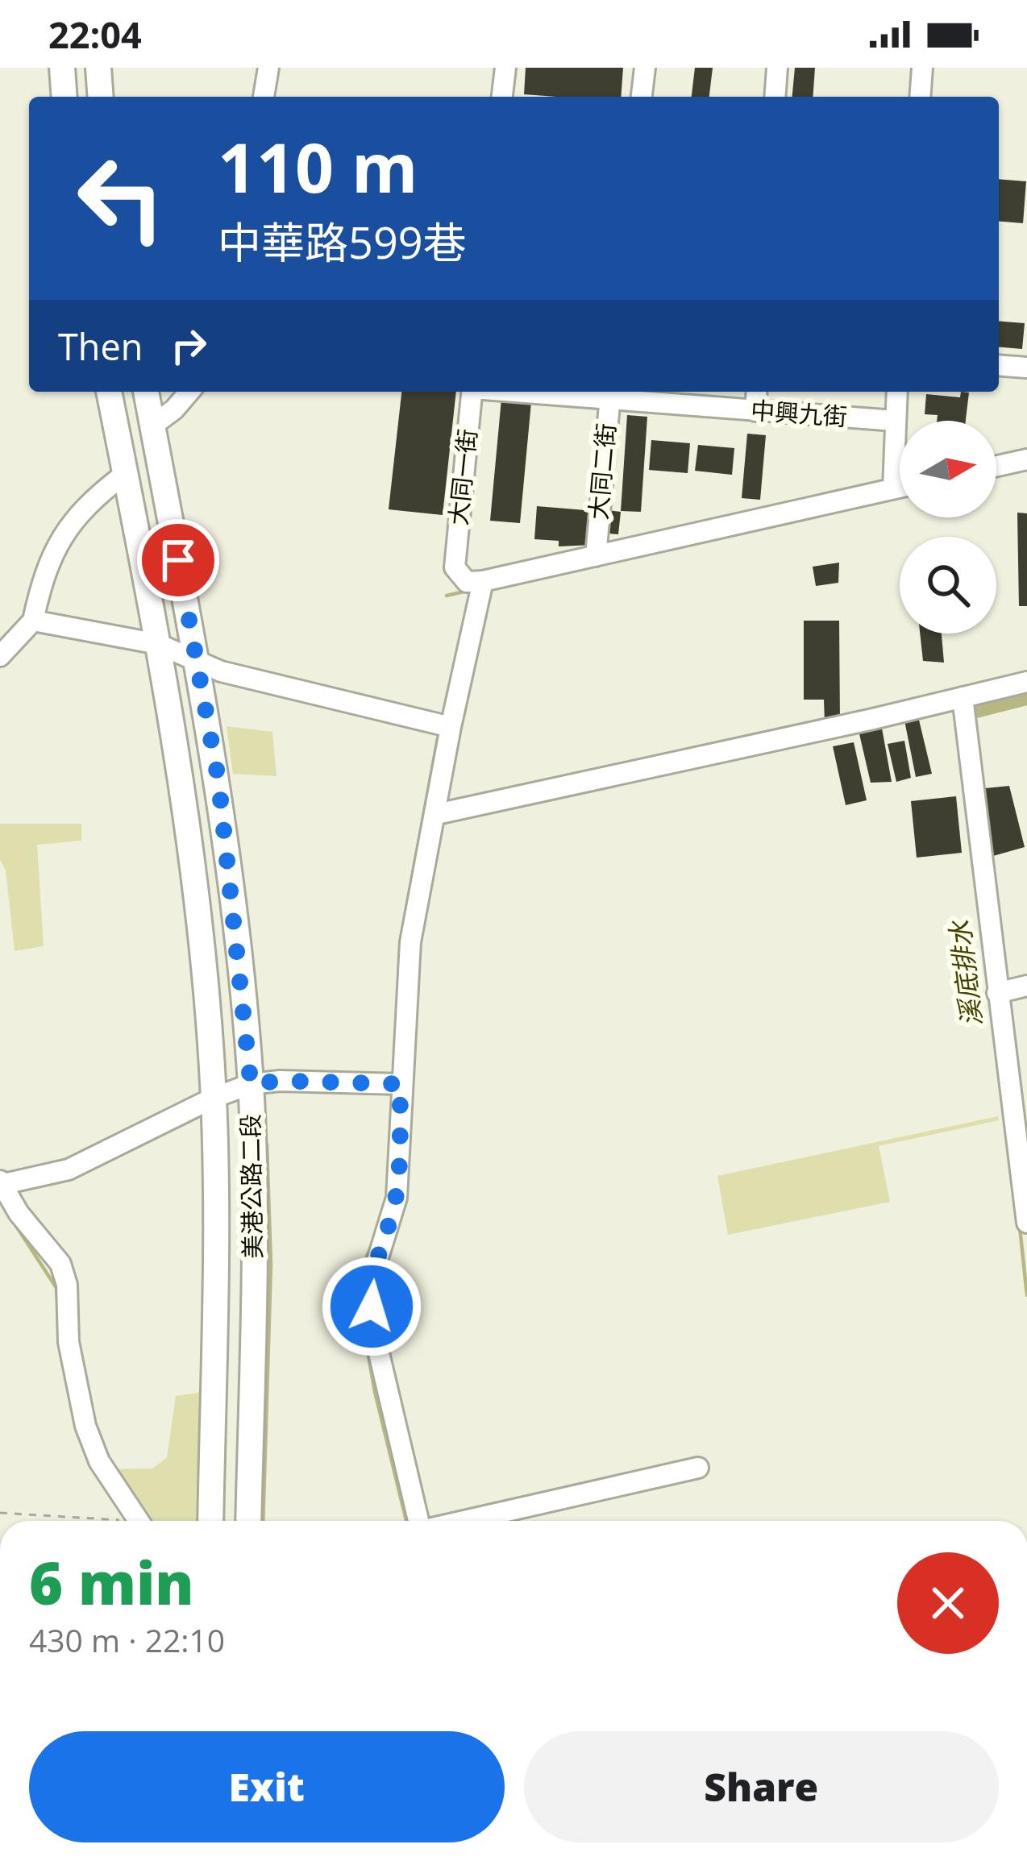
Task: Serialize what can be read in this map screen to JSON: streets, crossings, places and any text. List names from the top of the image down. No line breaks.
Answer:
{"streets":{"main road":["美港公路二段"],"street":["中興九街","大同二街","大同一街"]},"crossings":[["中興九街","大同二街"]],"water":["溪底排水"],"north":"right","page":{"status":"22:04","turn":["110 m","中華路599巷"],"then":"Then","heading":["6 min","430 m · 22:10"],"buttons":["Exit","Share"]}}
